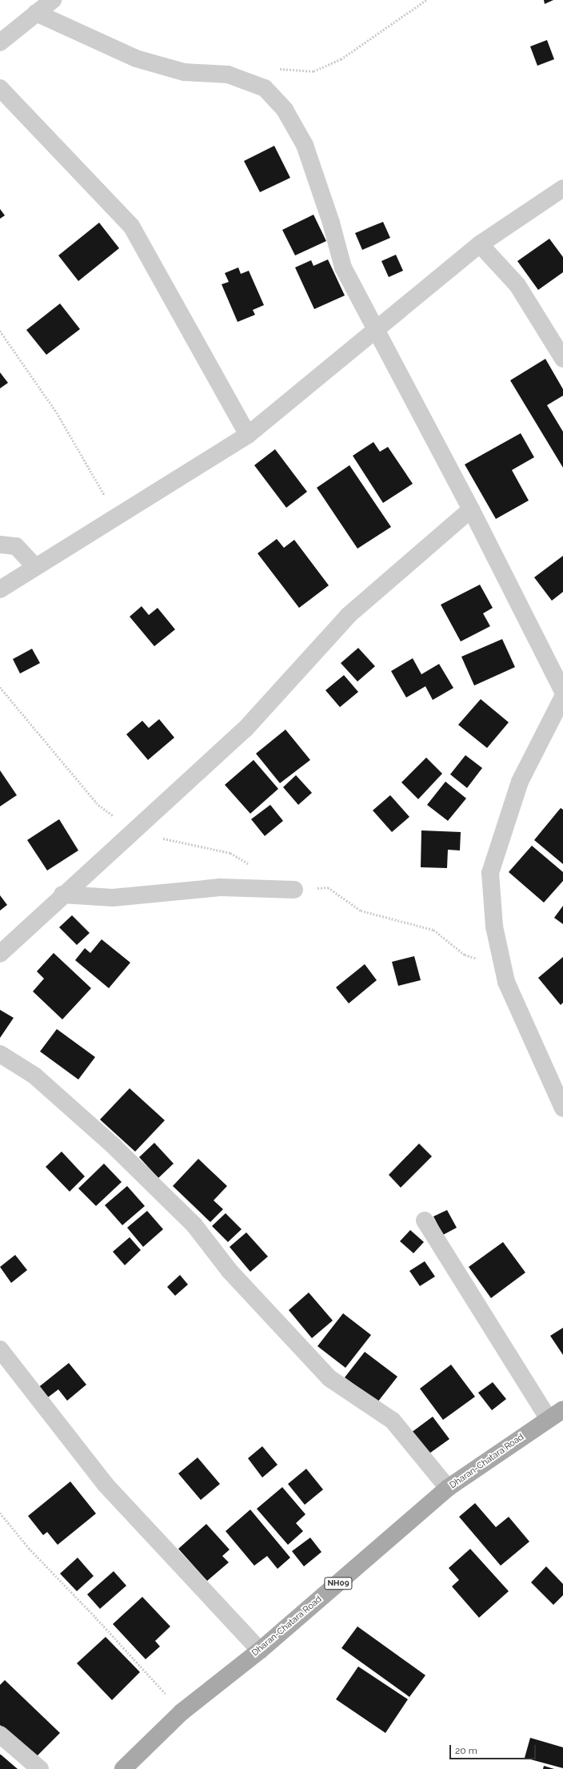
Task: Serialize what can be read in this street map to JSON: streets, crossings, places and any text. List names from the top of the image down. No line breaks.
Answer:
{"streets":{"main road":["Dharan-Chatara Road","NH09"]},"scale_bar":"20 m"}
